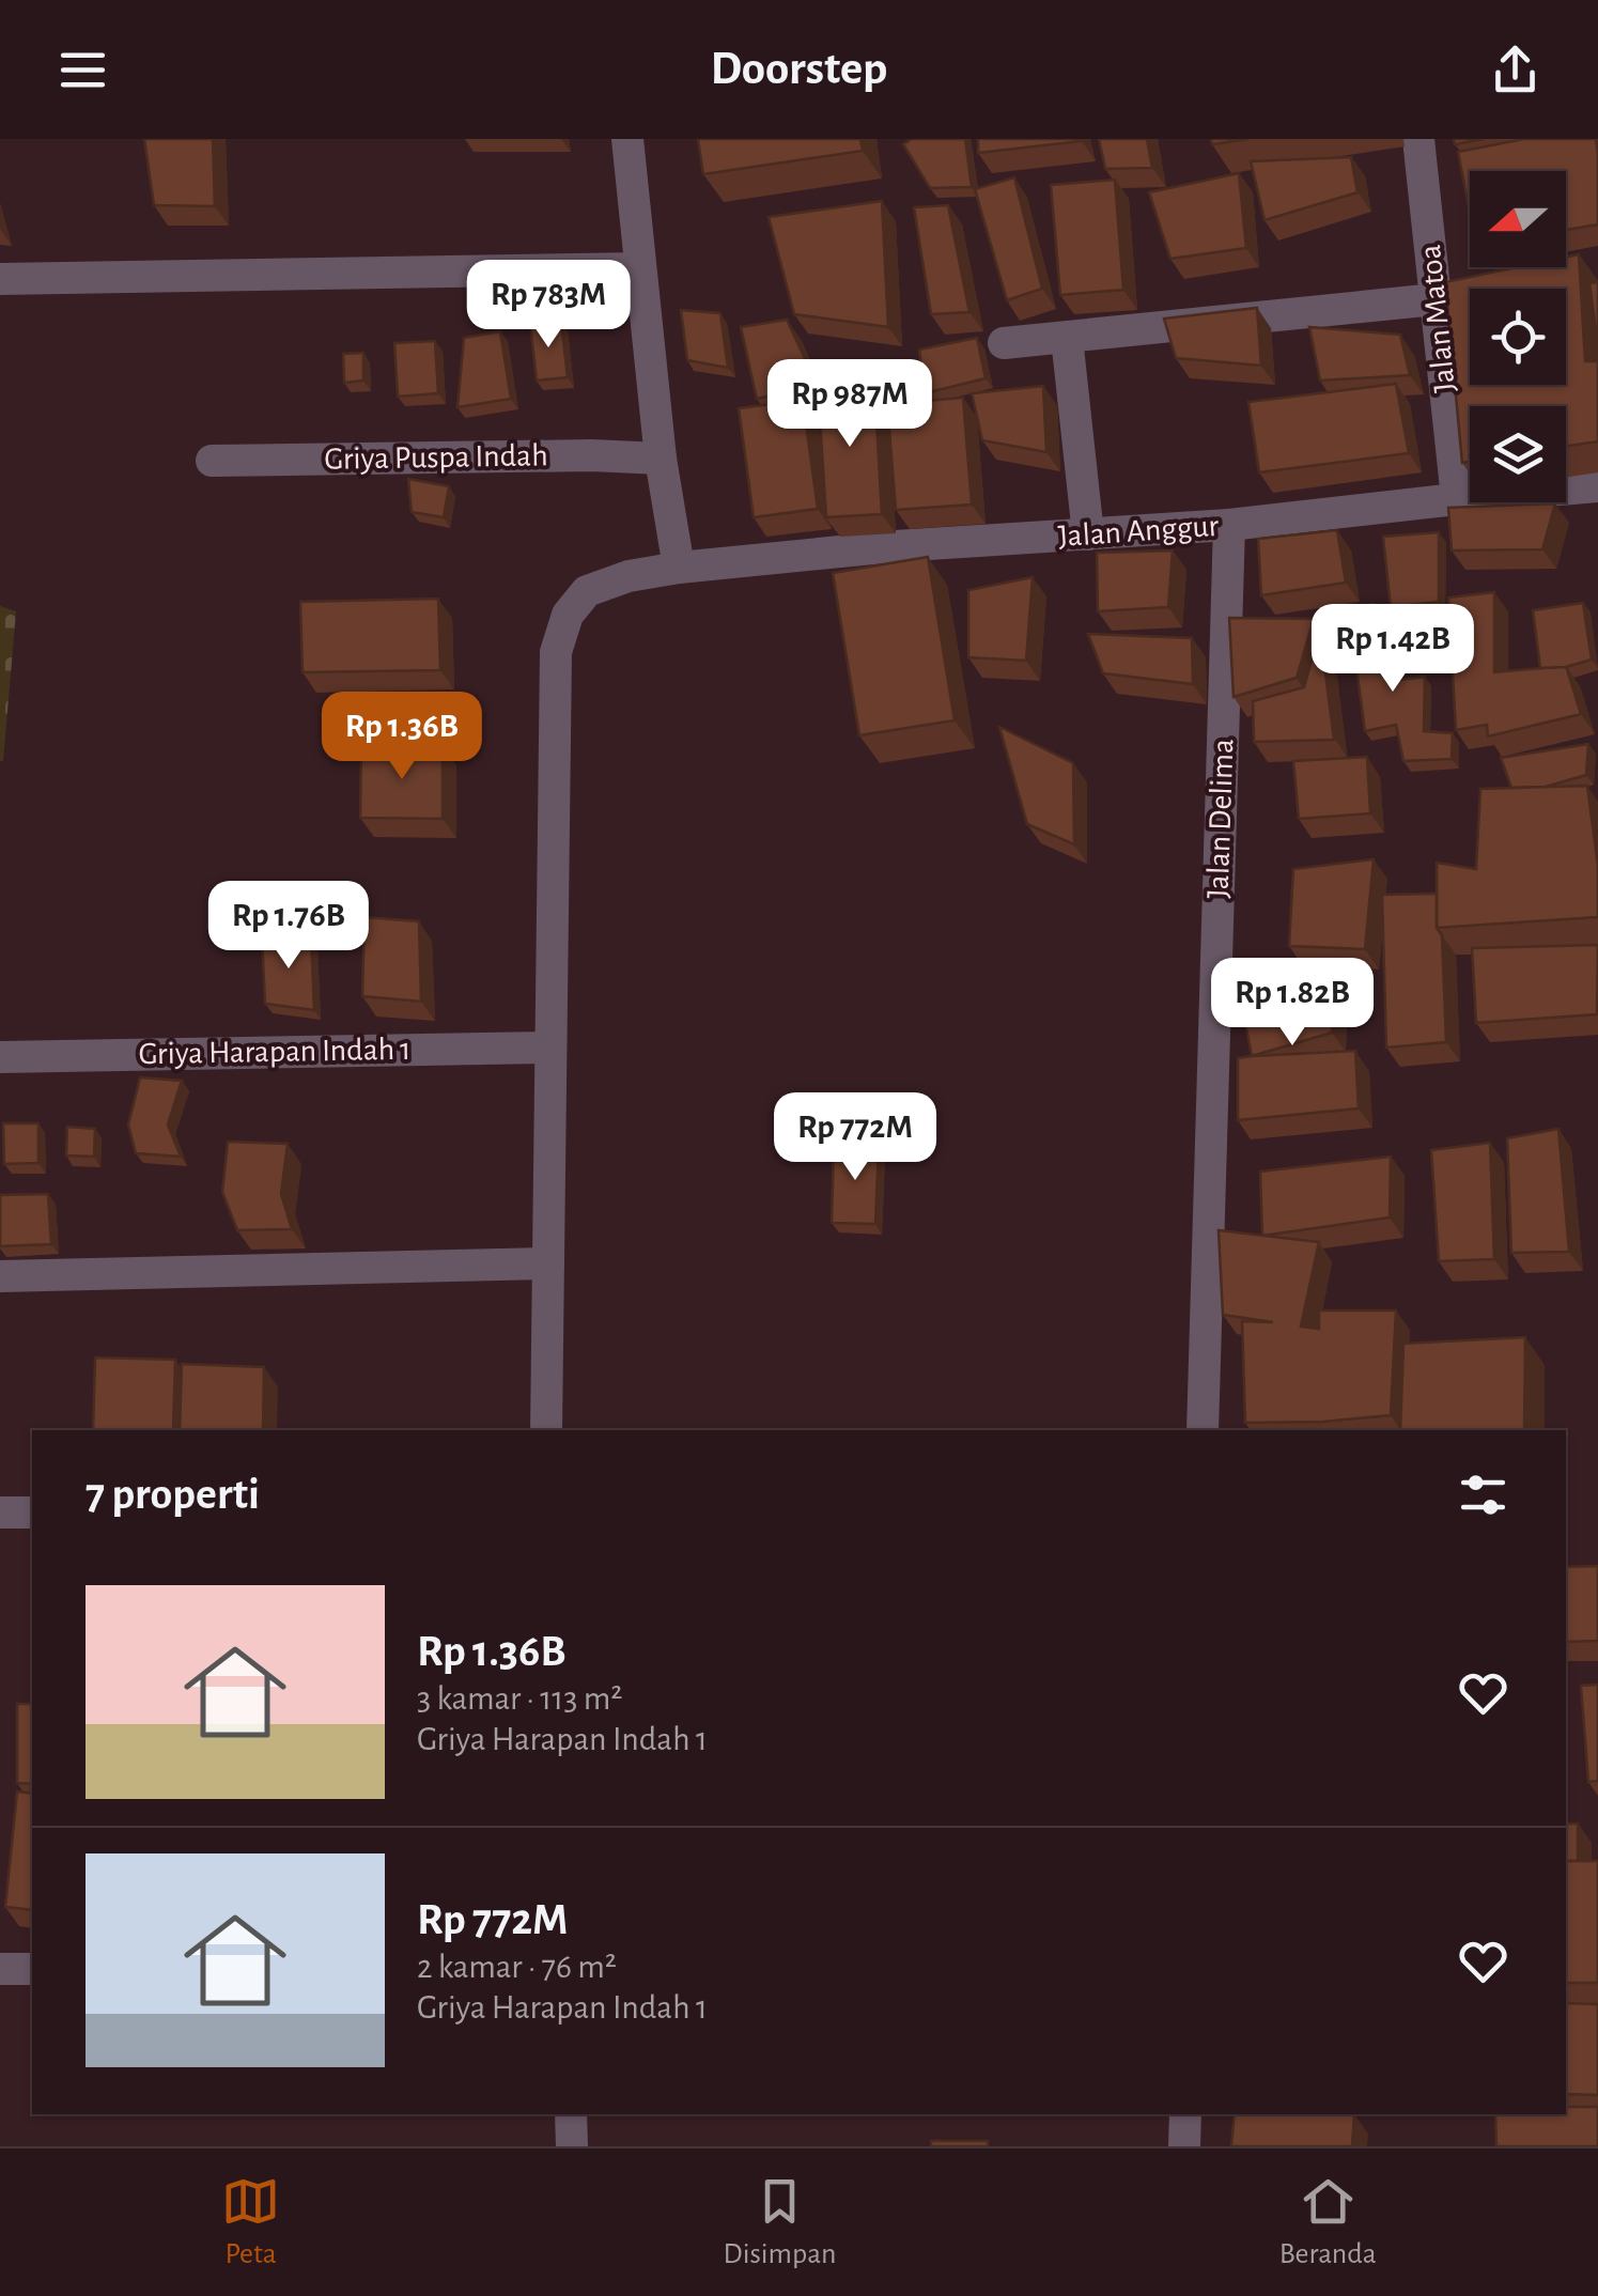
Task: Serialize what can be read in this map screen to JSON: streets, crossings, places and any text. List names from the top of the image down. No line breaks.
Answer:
{"streets":{"street":["Jalan Matoa","Griya Puspa Indah","Jalan Anggur","Jalan Delima","Griya Harapan Indah 1"]},"crossings":[["Jalan Matoa","Jalan Anggur"],["Jalan Anggur","Jalan Delima"],["Jalan Anggur","Griya Harapan Indah 1"]],"north":"left","page":{"header":"Doorstep","price":["Rp 783M","Rp 987M","Rp 1.42B","Rp 1.36B","Rp 1.76B","Rp 1.82B","Rp 772M"],"heading":"7 properti","list":[{"name":"Rp 1.36B","note":"3 kamar · 113 m² · Griya Harapan Indah 1"},{"name":"Rp 772M","note":"2 kamar · 76 m² · Griya Harapan Indah 1"}],"tabs":["Peta","Disimpan","Beranda"]}}
